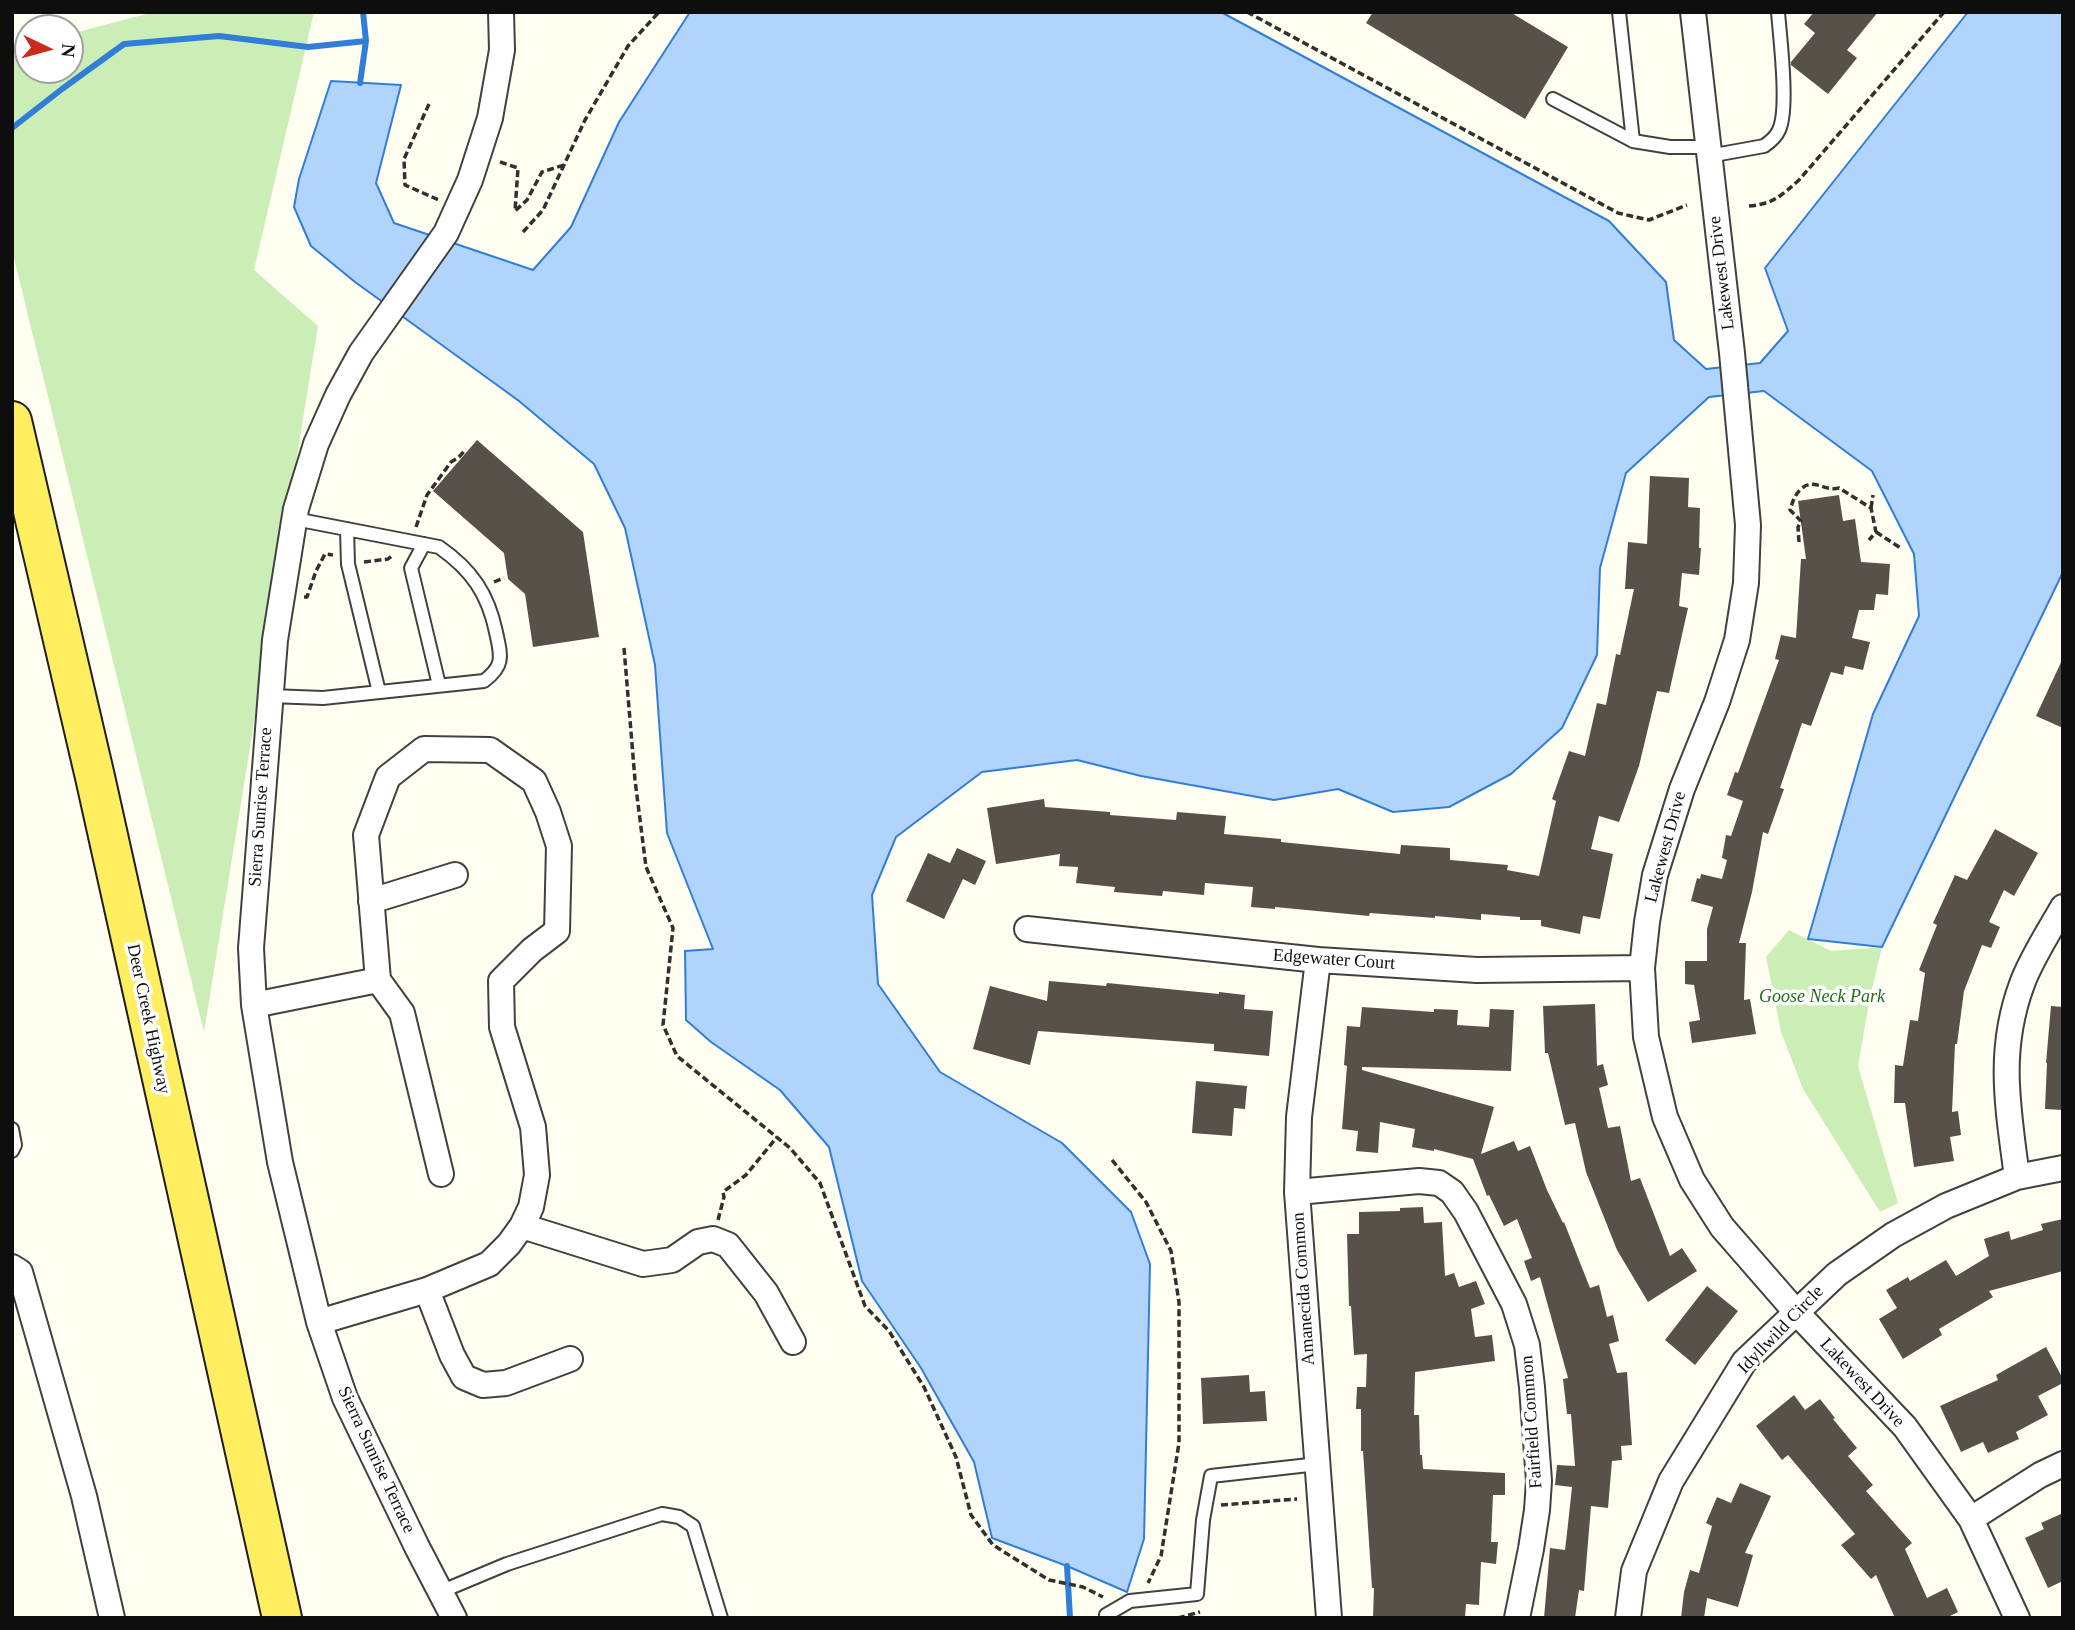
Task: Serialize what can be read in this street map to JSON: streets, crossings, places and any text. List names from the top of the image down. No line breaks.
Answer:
{"streets":{"main road":["Deer Creek Highway"],"street":["Lakewest Drive","Sierra Sunrise Terrace","Edgewater Court","Amanecida Common","Idyllwild Circle","Fairfield Common"]},"crossings":[["Lakewest Drive","Edgewater Court"],["Lakewest Drive","Idyllwild Circle"],["Edgewater Court","Amanecida Common"],["Amanecida Common","Fairfield Common"]],"parks":["Goose Neck Park"],"north":"right"}
